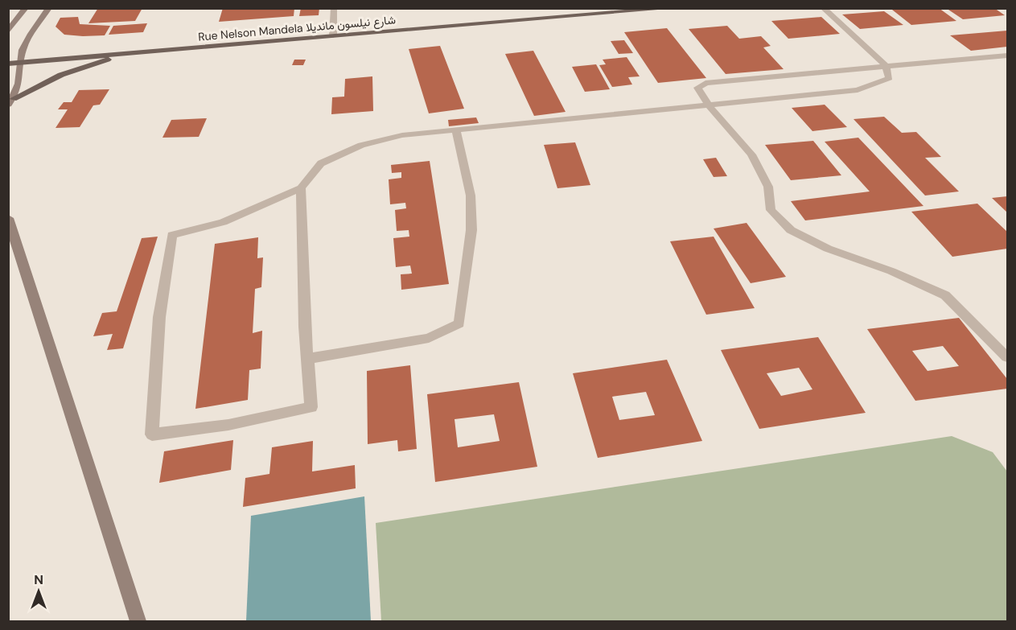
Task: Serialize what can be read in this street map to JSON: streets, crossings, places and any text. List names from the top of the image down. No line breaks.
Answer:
{"streets":{"main road":["Rue Nelson Mandela شارع نيلسون مانديلا"]},"north":"top"}
